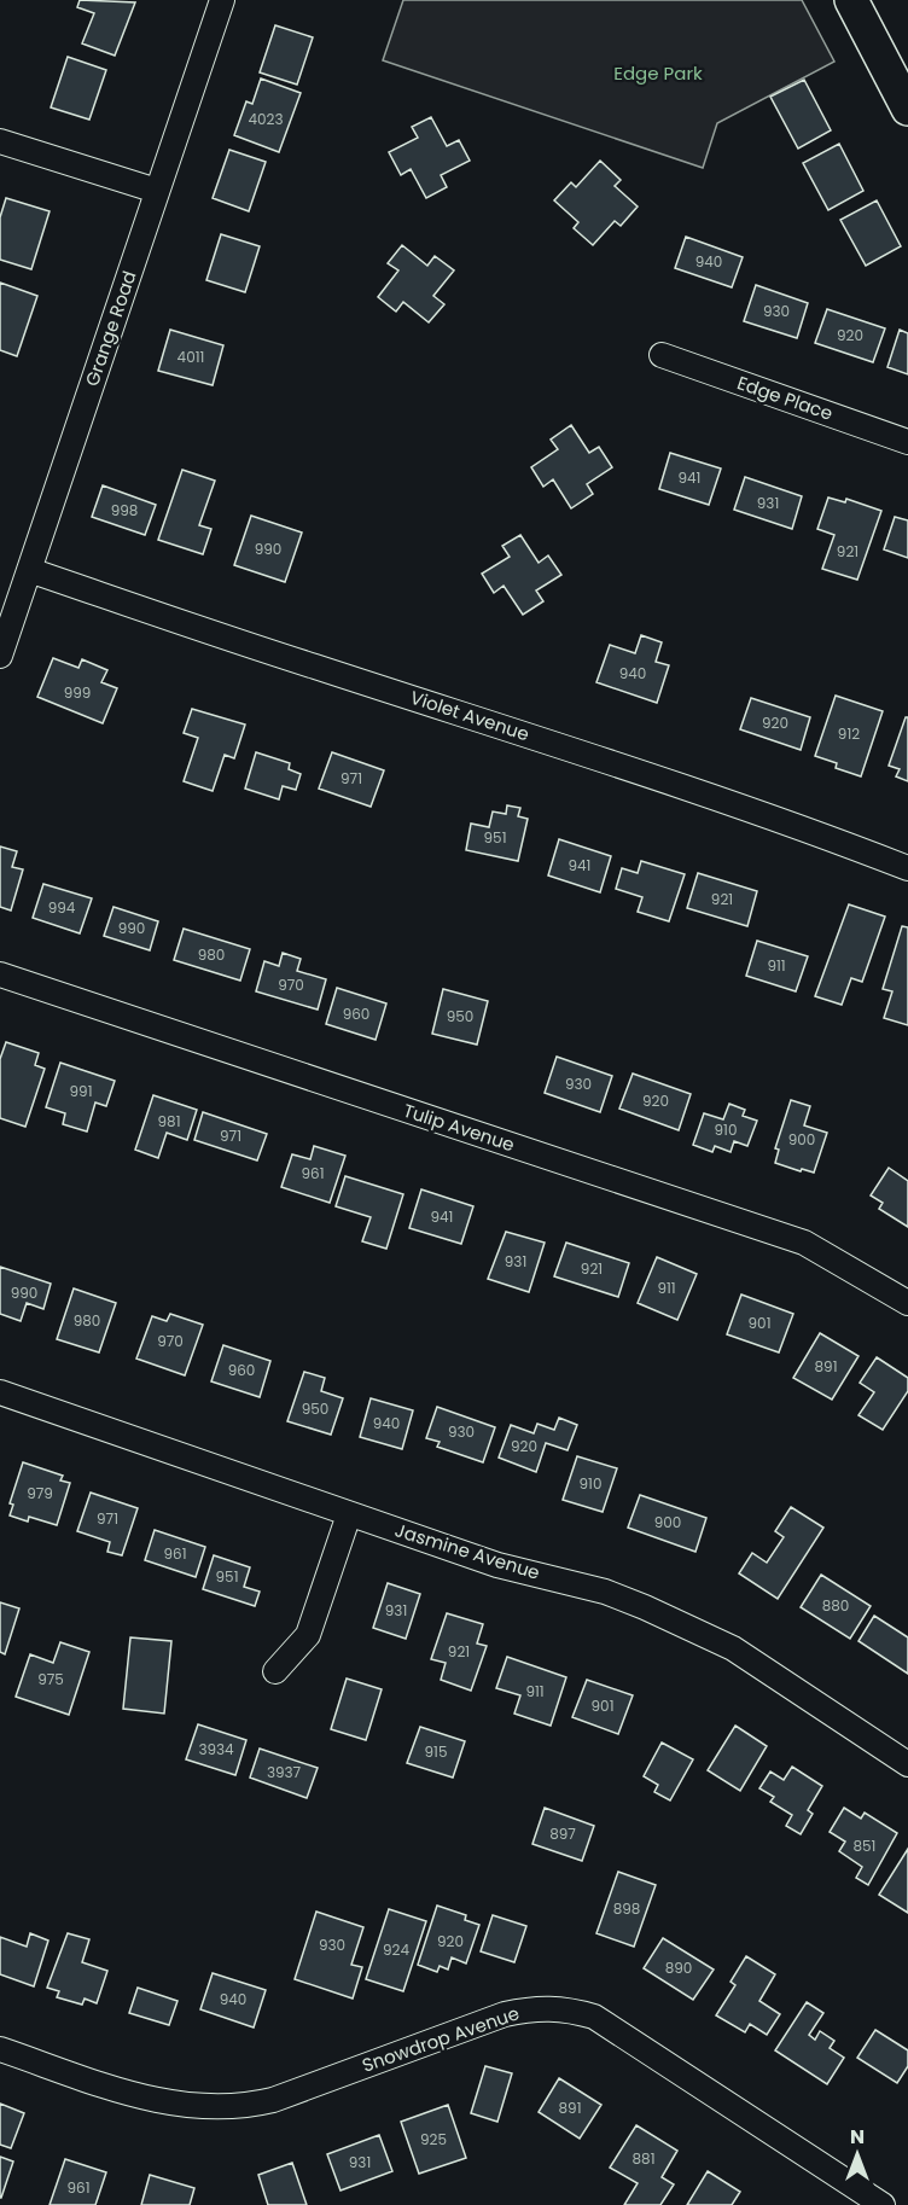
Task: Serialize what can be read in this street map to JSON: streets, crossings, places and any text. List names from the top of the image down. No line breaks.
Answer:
{"streets":{"street":["Grange Road","Edge Place","Violet Avenue","Tulip Avenue","Jasmine Avenue","Snowdrop Avenue"]},"crossings":[["Grange Road","Violet Avenue"]],"parks":["Edge Park"],"house_numbers":["4023","940","930","920","4011","941","931","998","990","921","940","999","920","912","971","951","941","921","994","990","980","911","970","960","950","930","991","920","981","910","971","900","961","941","931","921","911","990","980","901","970","891","960","950","940","930","920","910","979","971","900","961","951","880","931","921","975","911","901","3934","915","3937","897","851","898","920","930","924","890","940","891","925","881","931","961"],"north":"top"}
